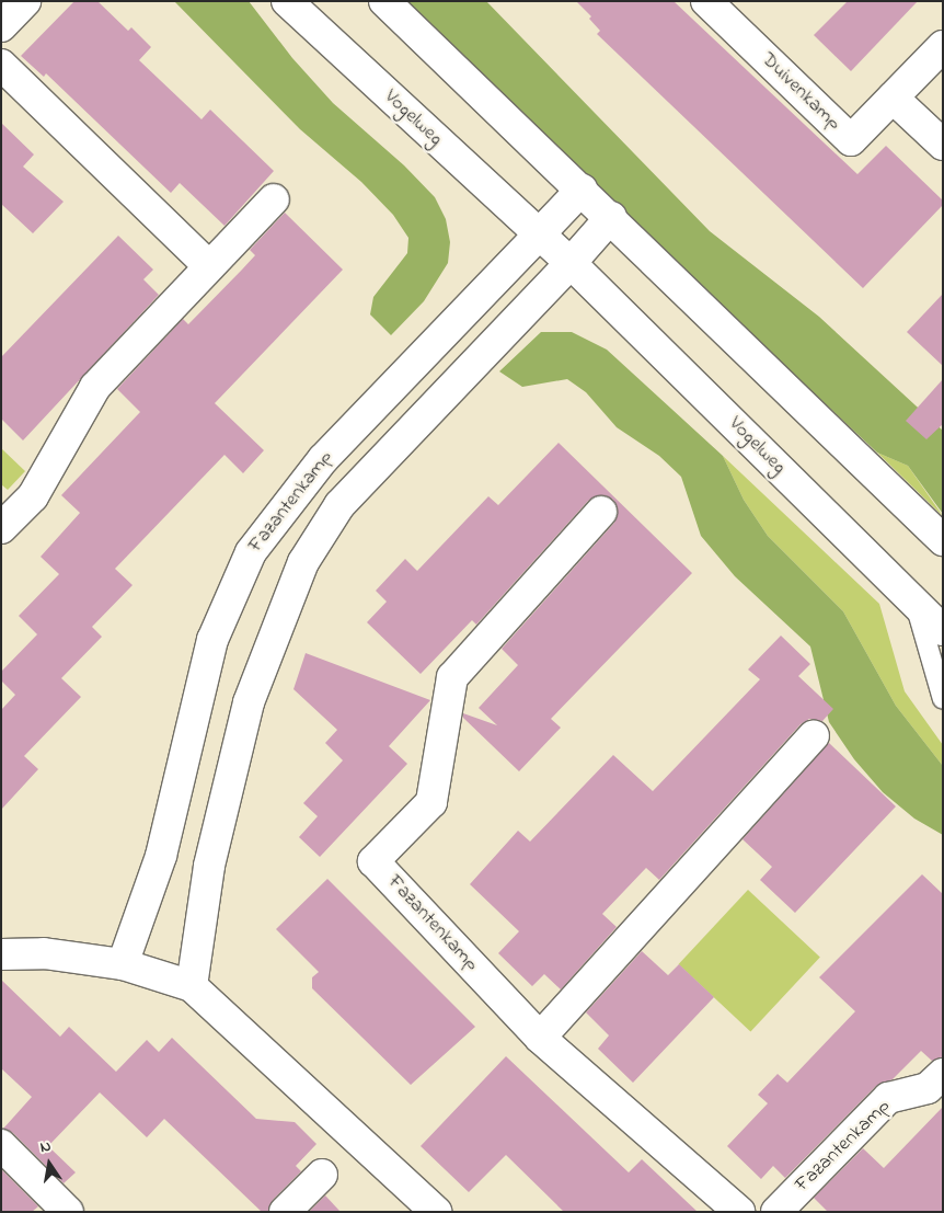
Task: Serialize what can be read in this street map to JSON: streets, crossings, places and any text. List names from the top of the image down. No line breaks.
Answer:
{"streets":{"street":["Duivenkamp","Vogelweg","Fazantenkamp"]},"crossings":[["Vogelweg","Fazantenkamp"]],"north":"top"}
